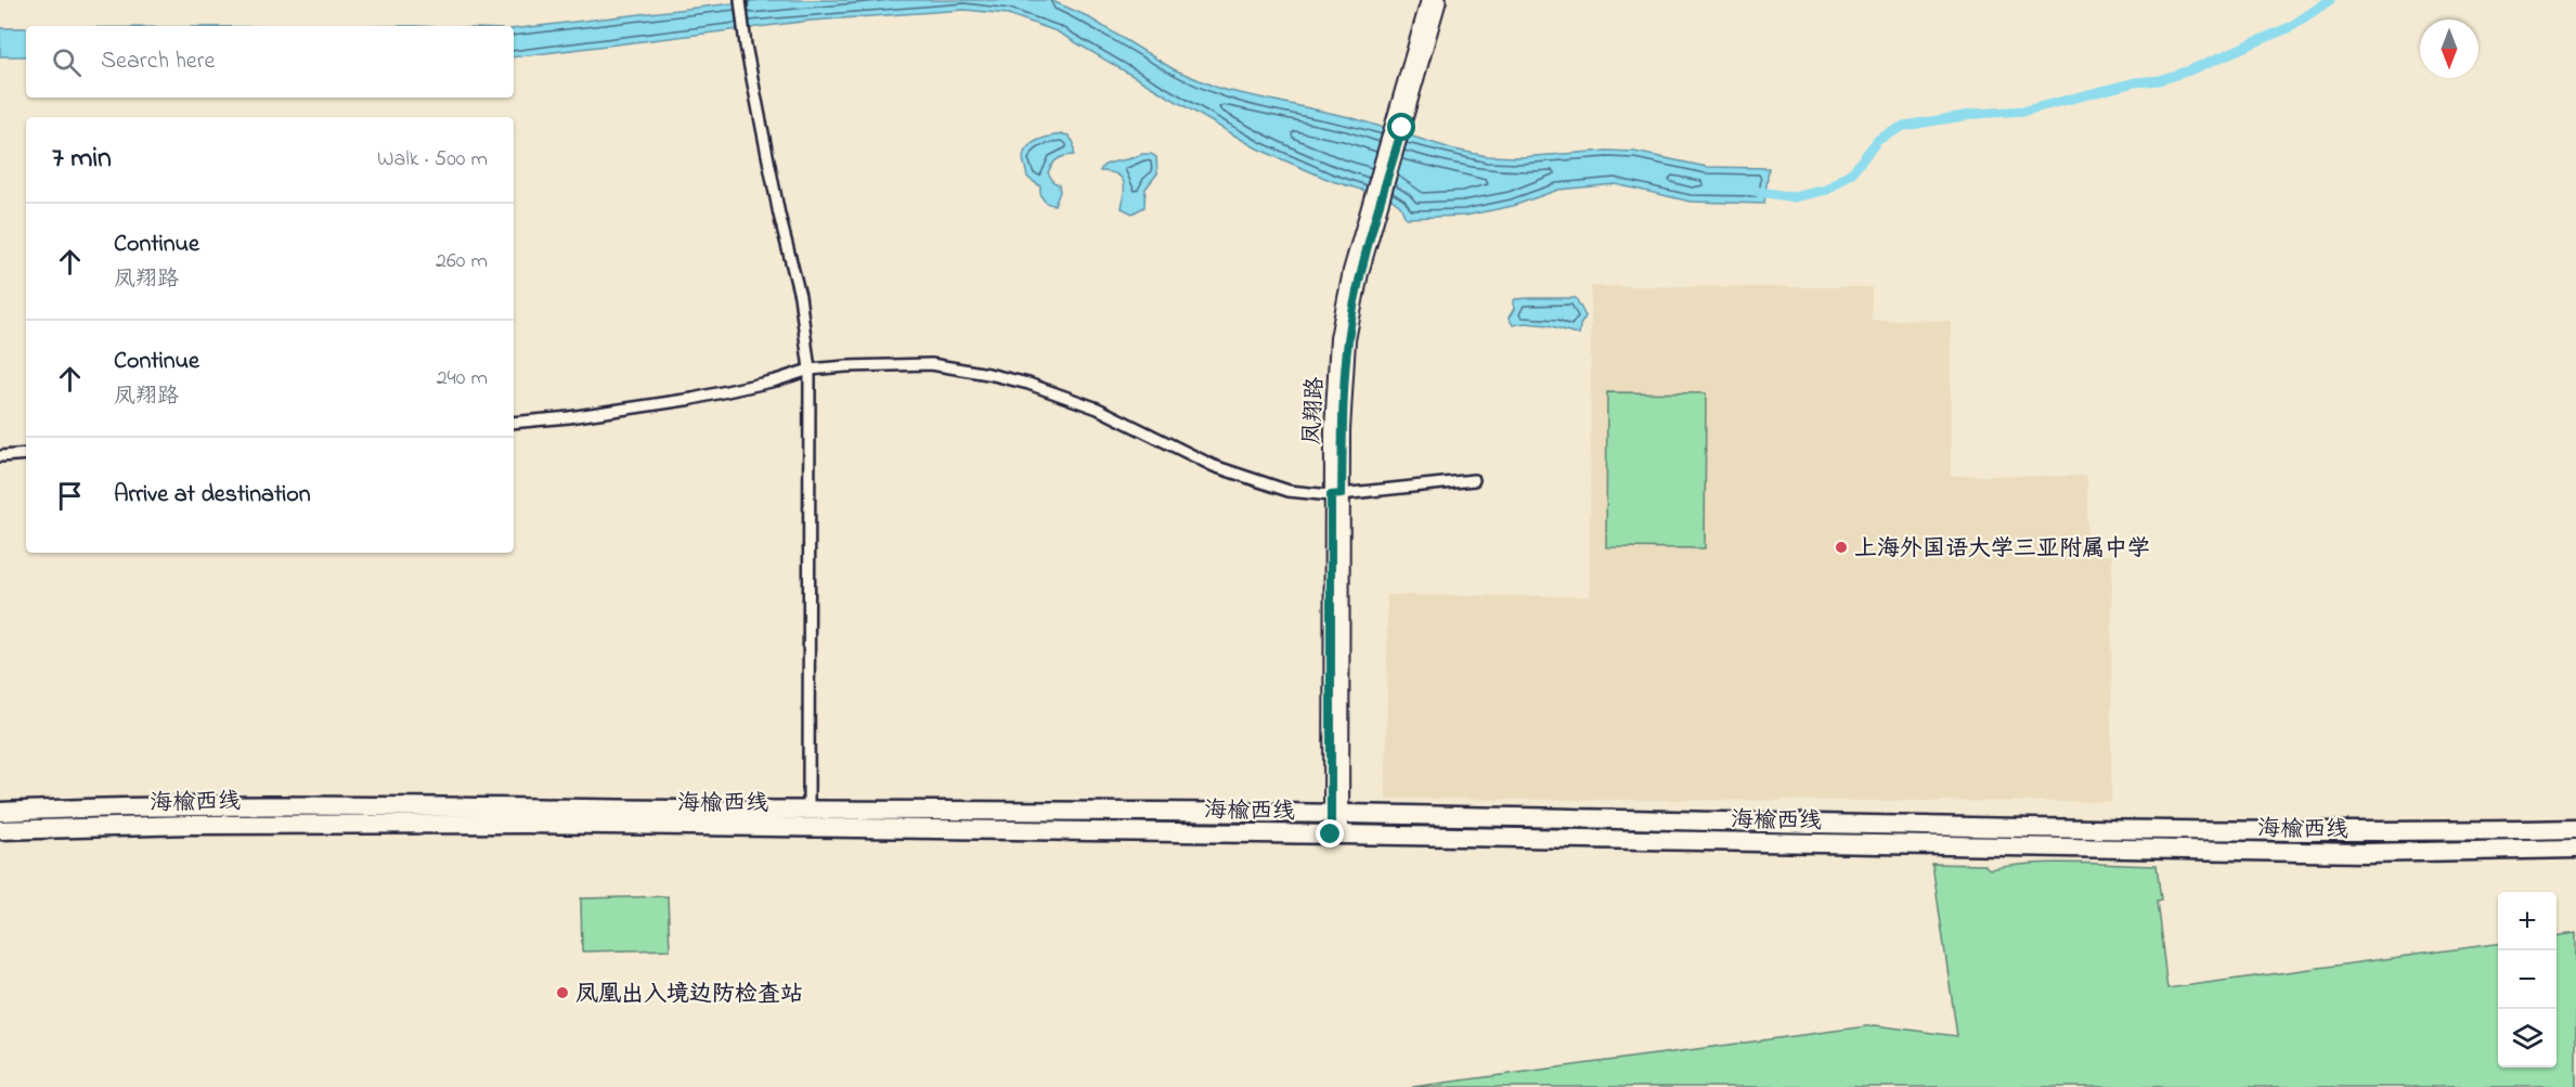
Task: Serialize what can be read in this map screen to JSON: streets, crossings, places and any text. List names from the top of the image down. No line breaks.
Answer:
{"streets":{"highway":["海榆西线"],"street":["凤翔路"]},"crossings":[["凤翔路","海榆西线"]],"places":["上海外国语大学三亚附属中学","凤凰出入境边防检查站"],"north":"bottom","page":{"search":"Search here","heading":["7 min","Walk · 500 m"],"list":[["Continue","凤翔路","260 m"],["Continue","凤翔路","240 m"],"Arrive at destination"],"map_buttons":["+","−"]}}
